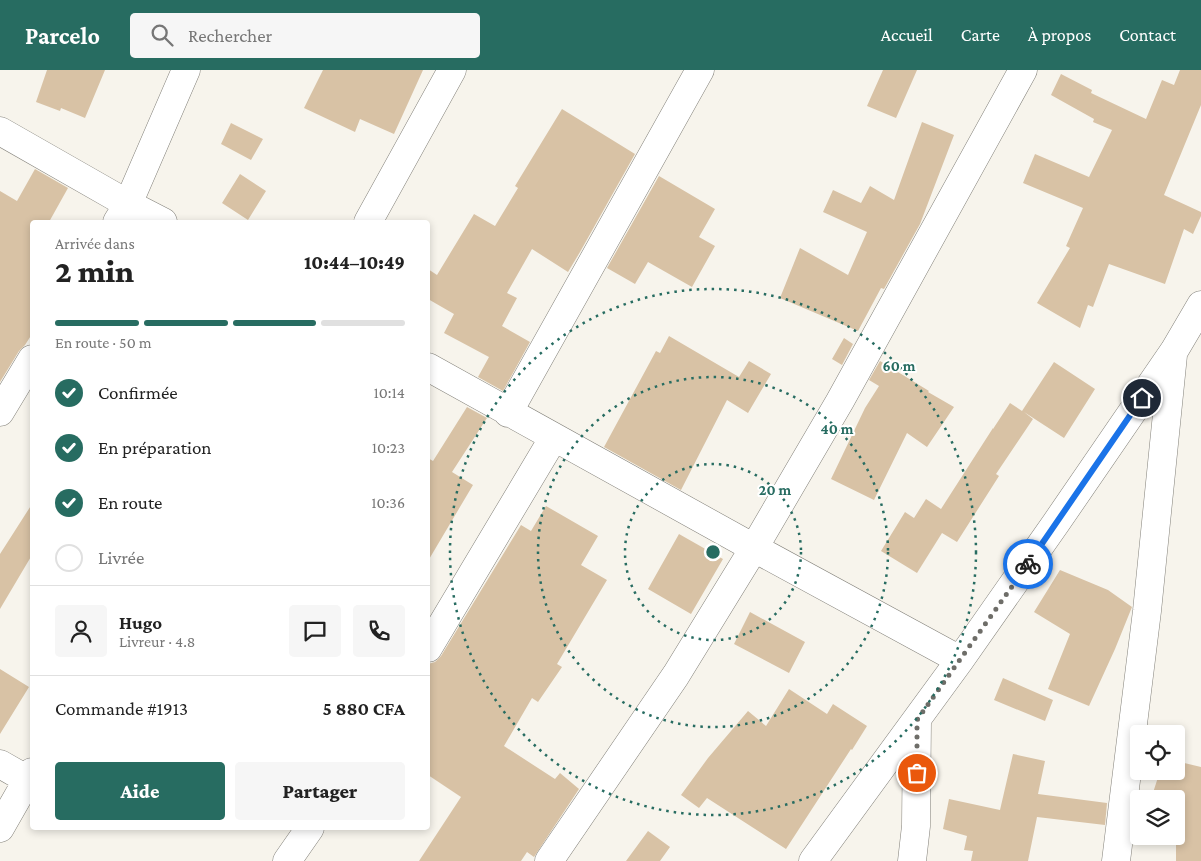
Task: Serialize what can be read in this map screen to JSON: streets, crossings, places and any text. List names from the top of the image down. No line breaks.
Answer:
{"page":{"header":"Parcelo","search":"Rechercher","nav":["Accueil","Carte","À propos","Contact"],"heading":["2 min","Arrivée dans","10:44–10:49"],"panel":["Hugo","Livreur · 4.8","Commande #1913","5 880 CFA"],"bar":"En route · 50 m","list":[["Confirmée","10:14"],["En préparation","10:23"],["En route","10:36"],"Livrée"],"buttons":["Aide","Partager"]},"rings":["60 m","40 m","20 m"]}
